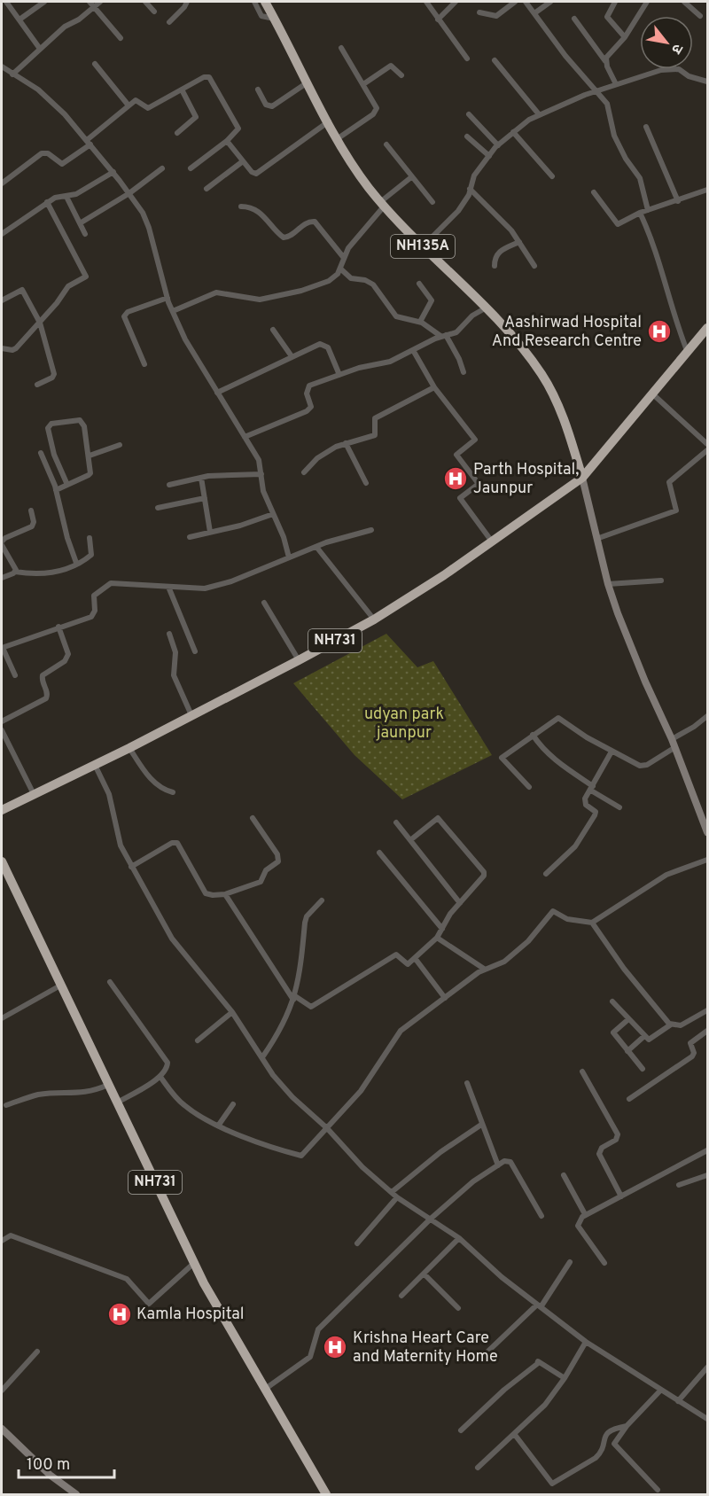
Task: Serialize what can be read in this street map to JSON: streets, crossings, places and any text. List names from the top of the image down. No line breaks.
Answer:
{"streets":{"highway":["NH135A","NH731"]},"crossings":[["NH135A","NH731"]],"parks":["udyan park jaunpur"],"places":{"hospital":["Aashirwad Hospital And Research Centre","Parth Hospital, Jaunpur","Kamla Hospital","Krishna Heart Care and Maternity Home"]},"scale_bar":"100 m","north":"bottom right"}
